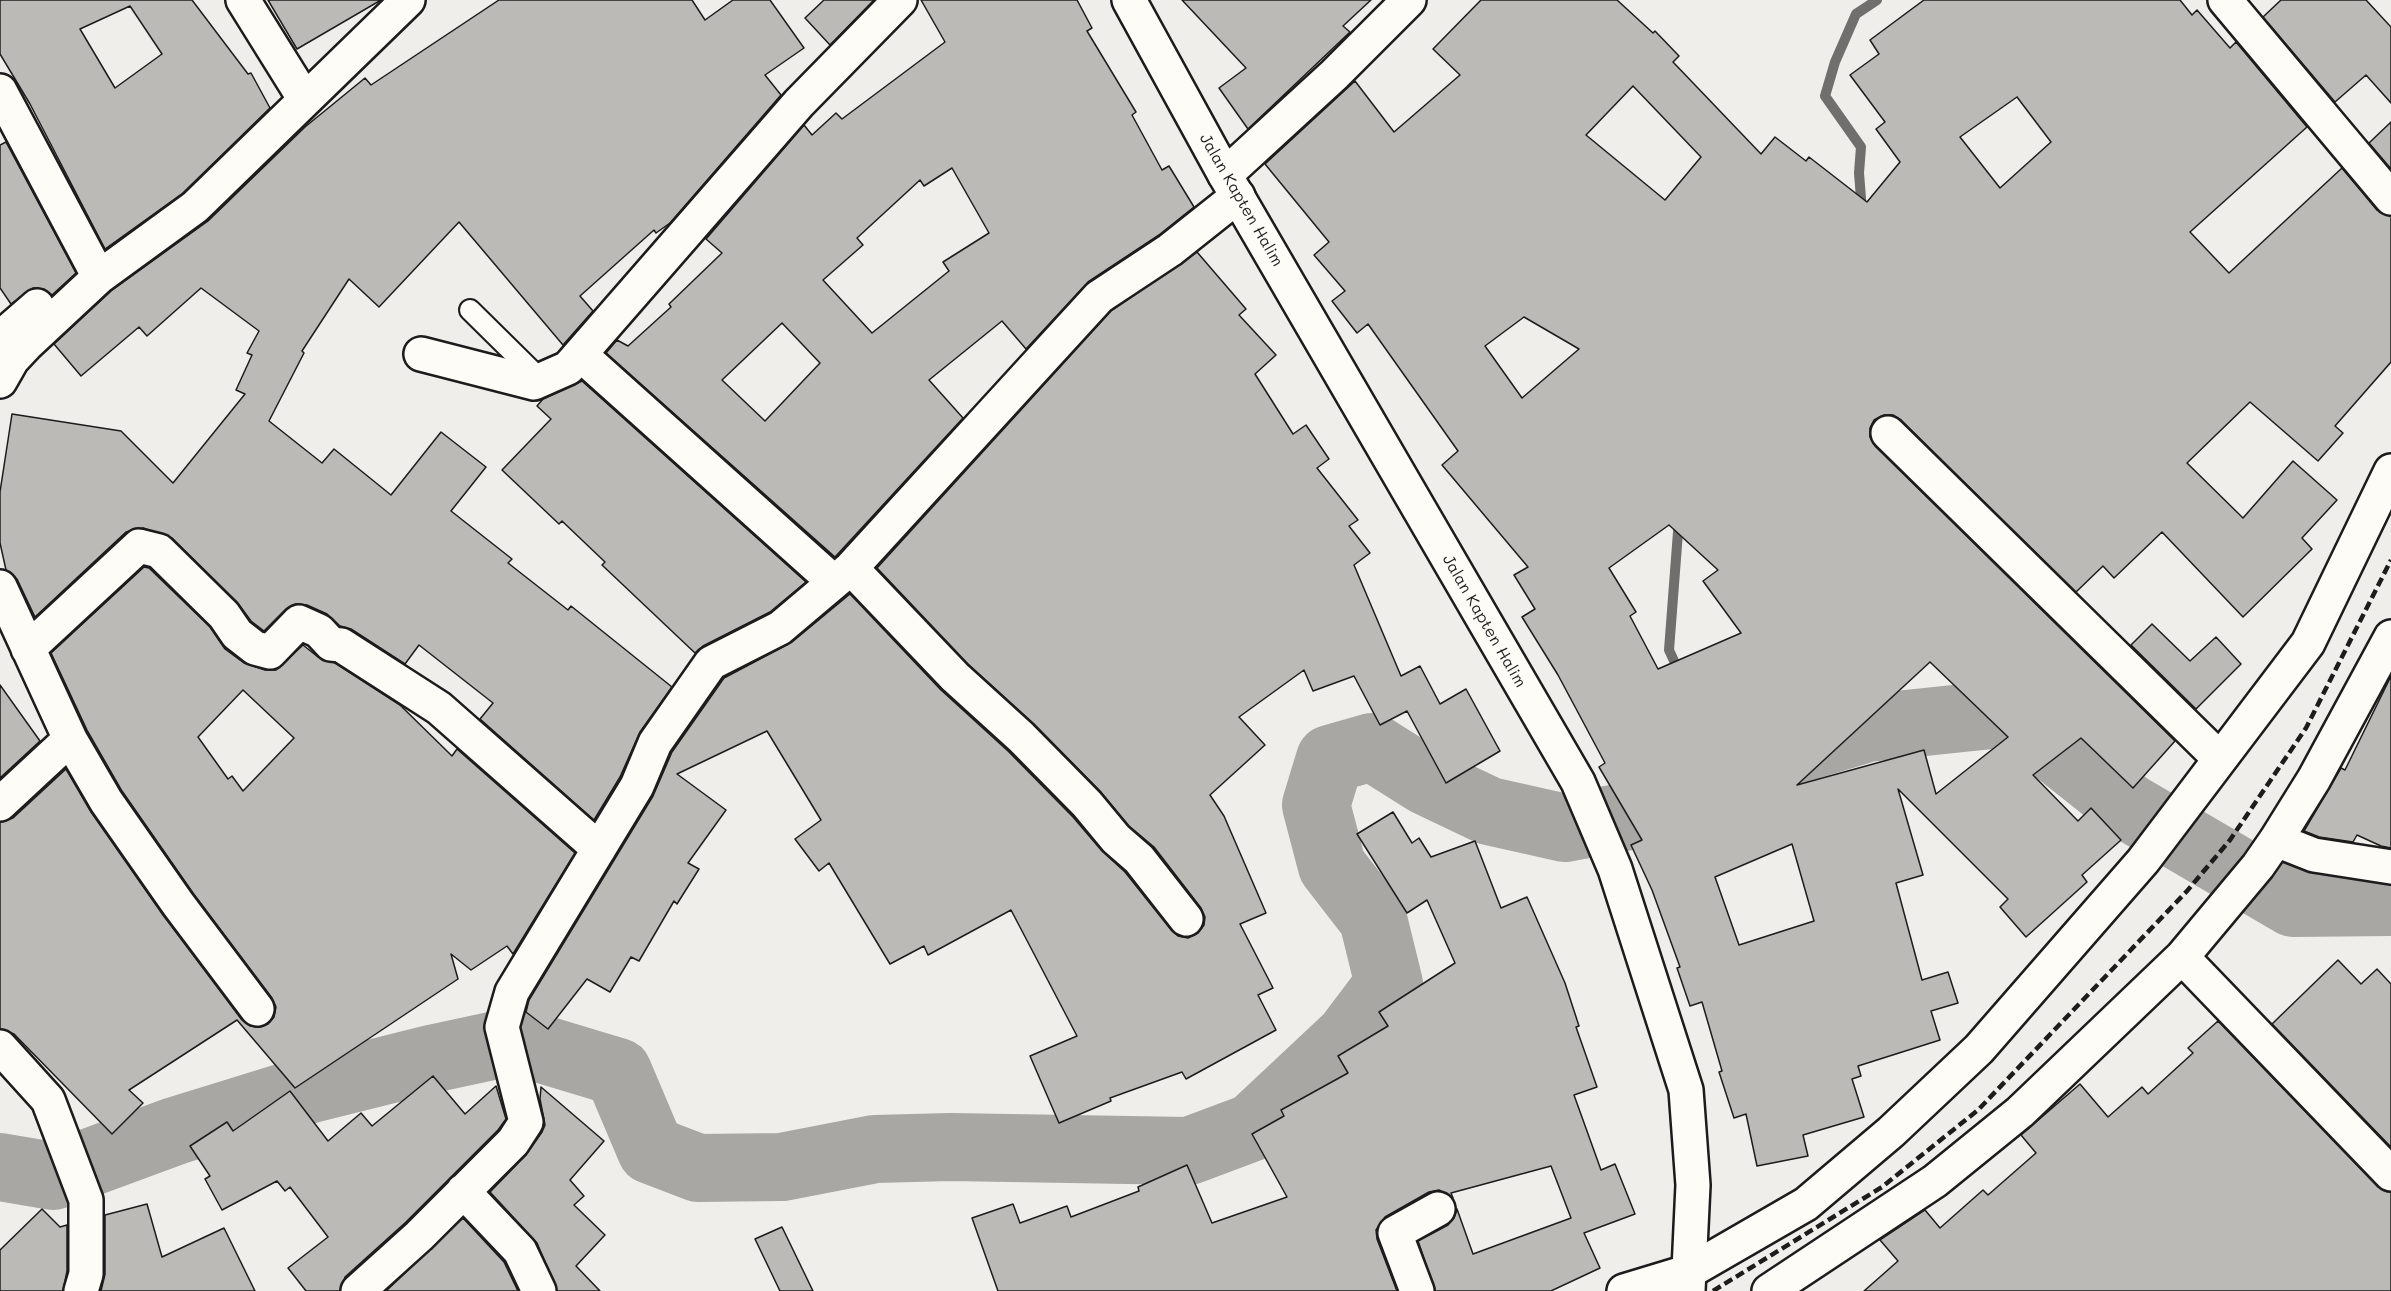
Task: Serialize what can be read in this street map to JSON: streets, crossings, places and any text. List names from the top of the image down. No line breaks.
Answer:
{"streets":{"street":["Jalan Kapten Halim"]}}
